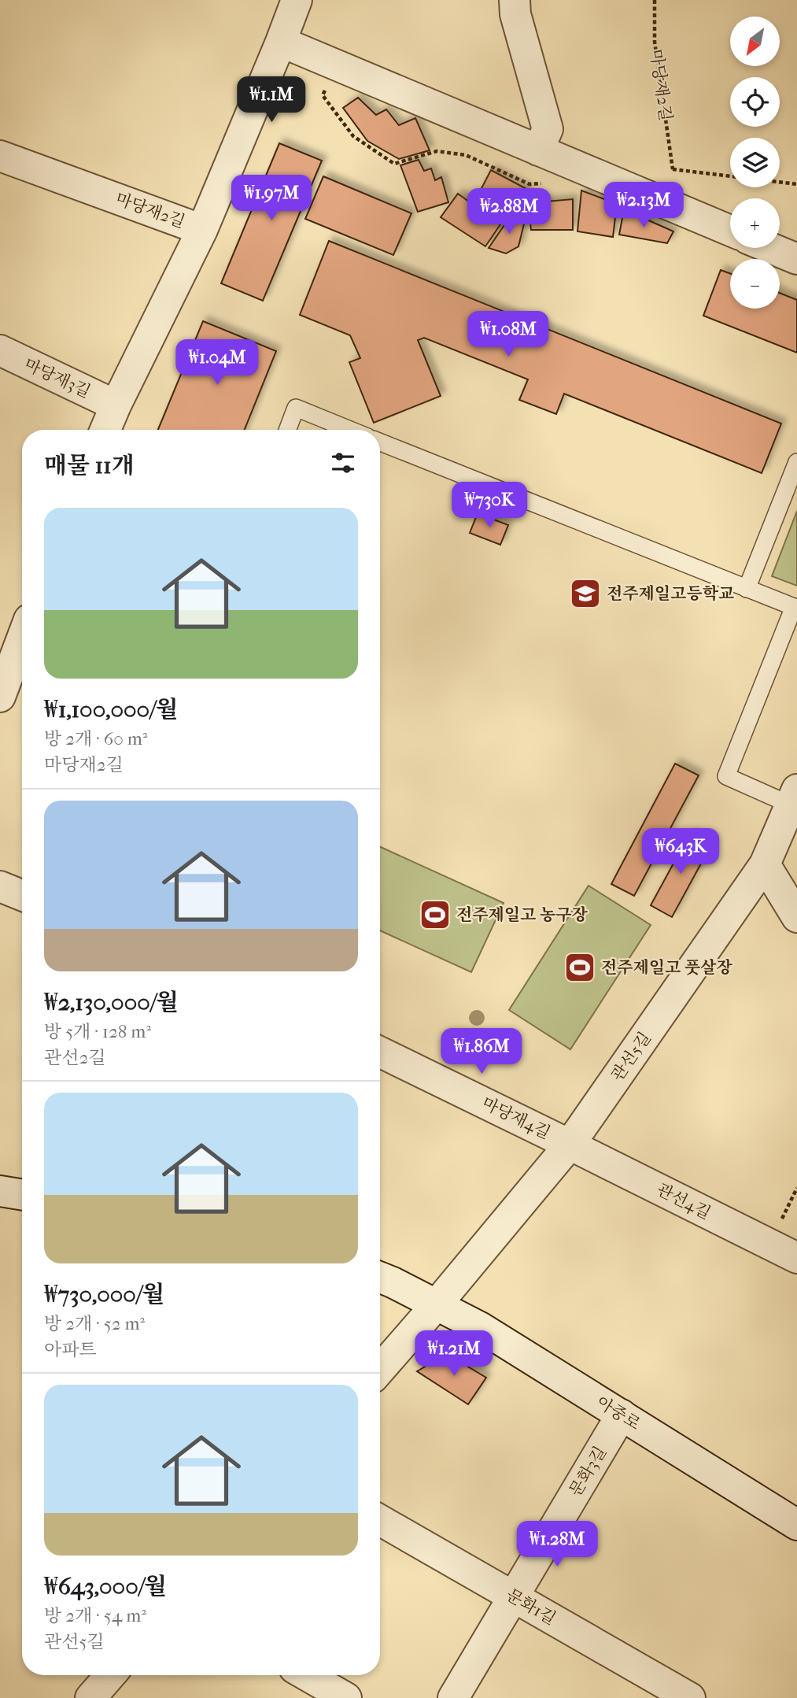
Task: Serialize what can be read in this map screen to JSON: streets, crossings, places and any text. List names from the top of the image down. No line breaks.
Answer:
{"streets":{"street":["마당재2길","마당재3길","관선5길","마당재4길","관선4길","아중로","문화3길","문화1길"]},"crossings":[["관선5길","마당재4길"],["관선5길","관선4길"],["관선5길","아중로"],["마당재4길","관선4길"],["아중로","문화3길"],["문화3길","문화1길"]],"places":{"school or university":["전주제일고등학교"],"sports":["전주제일고 농구장","전주제일고 풋살장"]},"north":"bottom left","page":{"map_buttons":["+","−"],"price":["₩1.1M","₩1.97M","₩2.13M","₩2.88M","₩1.08M","₩1.04M","₩730K","₩643K","₩1.86M","₩1.21M","₩1.28M"],"heading":"매물 11개","list":[{"name":"₩1,100,000/월","note":"방 2개 · 60 m² · 마당재2길"},{"name":"₩2,130,000/월","note":"방 5개 · 128 m² · 관선2길"},{"name":"₩730,000/월","note":"방 2개 · 52 m² · 아파트"},{"name":"₩643,000/월","note":"방 2개 · 54 m² · 관선5길"}]}}
